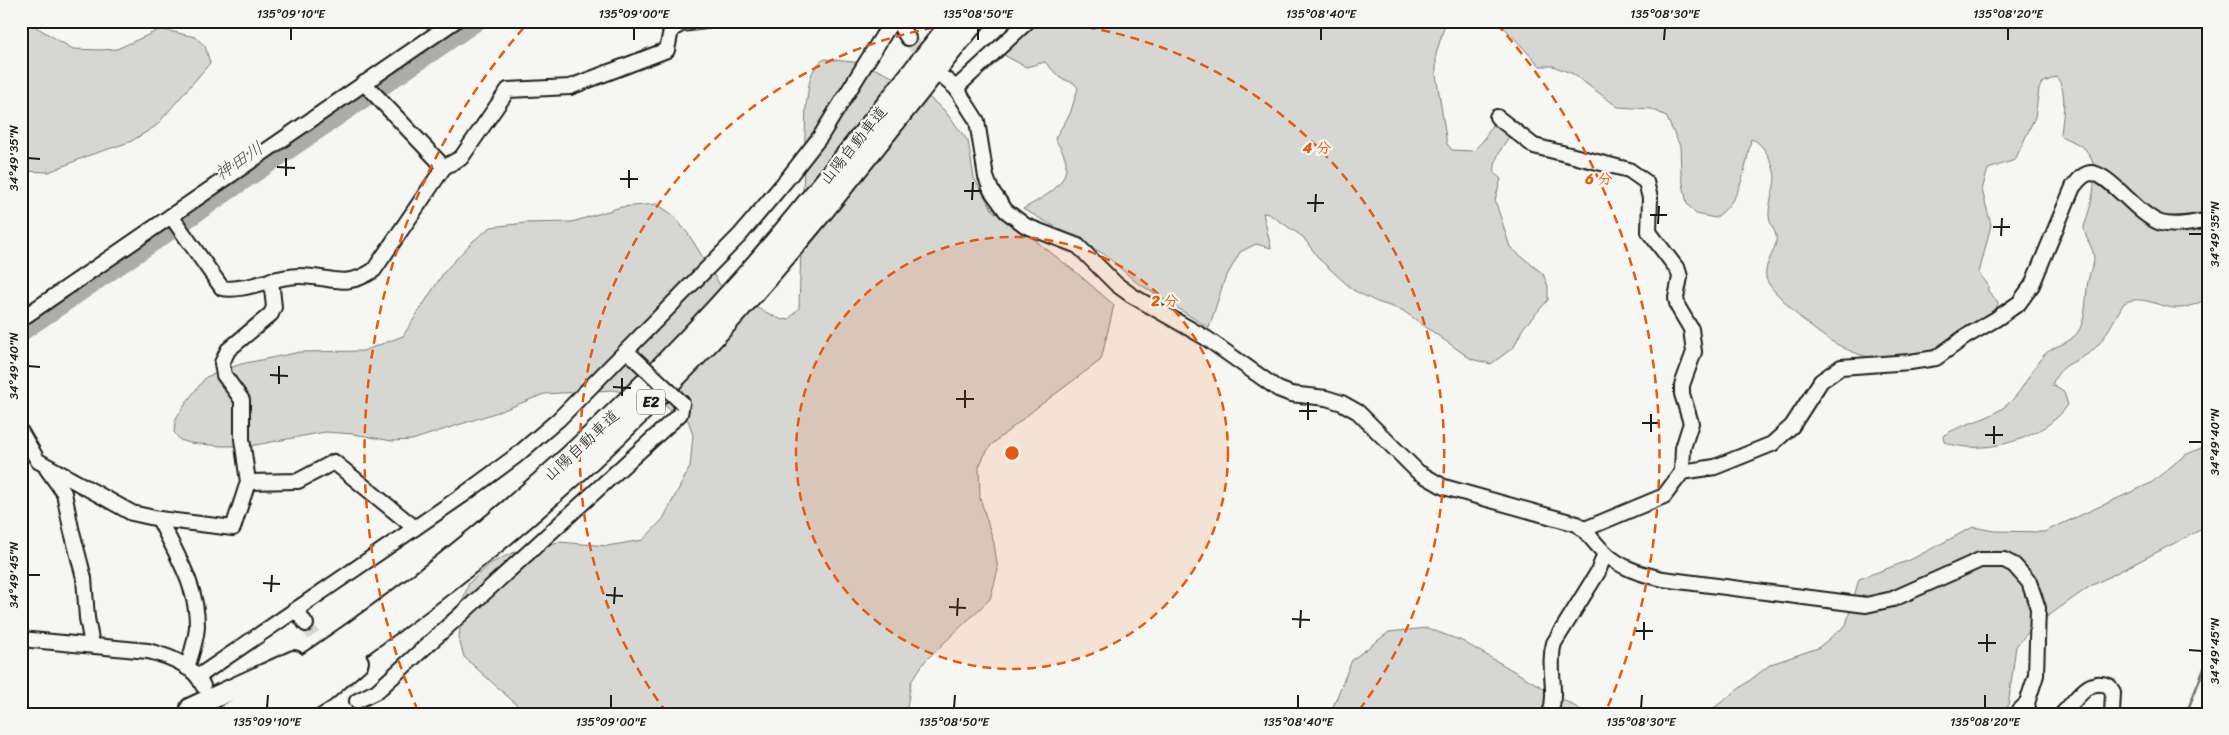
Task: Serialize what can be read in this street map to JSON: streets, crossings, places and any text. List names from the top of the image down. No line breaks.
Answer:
{"streets":{"highway":["山陽自動車道","E2"]},"water":["神田川"],"coordinates":["135°09'10\"E","135°09'00\"E","135°08'50\"E","135°08'40\"E","135°08'30\"E","135°08'20\"E","34°49'35\"N","34°49'40\"N","34°49'45\"N"],"rings":["4 分","6 分","2 分"]}
